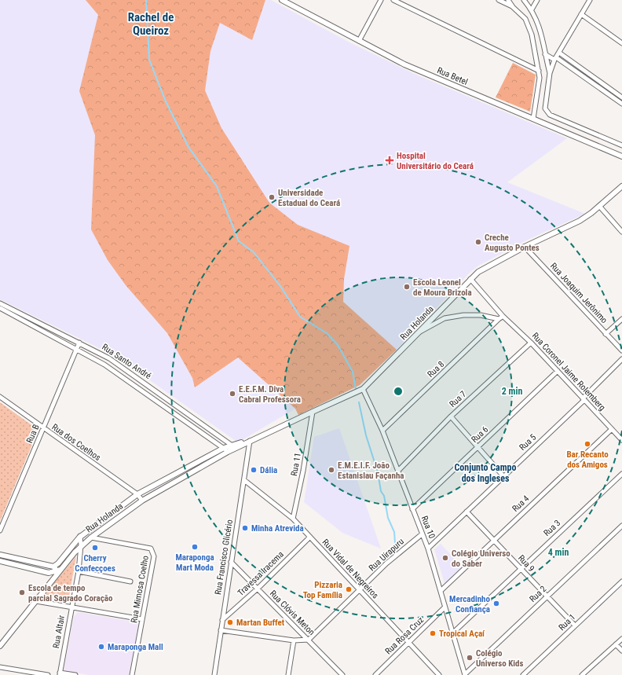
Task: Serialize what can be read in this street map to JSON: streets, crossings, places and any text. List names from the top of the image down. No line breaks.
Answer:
{"streets":{"street":["Rua Betel","Rua Joaquim Jerônimo","Rua Holanda","Rua Santo André","Rua 8","Rua Coronel Jaime Rolemberg","Rua 7","Rua B","Rua 6","Rua dos Coelhos","Rua 5","Rua 11","Rua 4","Rua 10","Rua 3","Rua Uirapuru","Rua Francisco Glicério","Rua 9","Rua Vidal de Negreiros","Travessa Iracema","Rua Mimosa Coelho","Rua 2","Rua Clóvis Meton","Rua 1","Rua Altair","Rua Rosa Cruz"]},"crossings":[["Rua Joaquim Jerônimo","Rua Holanda"],["Rua Holanda","Rua Santo André"],["Rua Holanda","Rua Coronel Jaime Rolemberg"],["Rua Holanda","Rua dos Coelhos"],["Rua Holanda","Rua 11"],["Rua Holanda","Rua 10"],["Rua Holanda","Rua Francisco Glicério"],["Rua Holanda","Rua Mimosa Coelho"],["Rua Holanda","Rua Altair"],["Rua Santo André","Rua B"],["Rua 8","Rua Coronel Jaime Rolemberg"],["Rua 8","Rua 10"],["Rua Coronel Jaime Rolemberg","Rua 7"],["Rua Coronel Jaime Rolemberg","Rua 6"],["Rua Coronel Jaime Rolemberg","Rua 5"],["Rua Coronel Jaime Rolemberg","Rua 4"],["Rua 7","Rua 10"],["Rua B","Rua dos Coelhos"],["Rua 6","Rua 10"],["Rua 5","Rua 10"],["Rua 5","Rua 9"],["Rua 11","Rua Vidal de Negreiros"],["Rua 4","Rua 10"],["Rua 4","Rua 9"],["Rua 10","Rua 3"],["Rua 10","Rua Uirapuru"],["Rua 10","Rua 2"],["Rua 10","Rua Rosa Cruz"],["Rua 3","Rua 9"],["Rua Uirapuru","Rua Vidal de Negreiros"],["Rua Uirapuru","Rua Clóvis Meton"],["Rua Francisco Glicério","Rua Vidal de Negreiros"],["Rua Francisco Glicério","Travessa Iracema"],["Rua Francisco Glicério","Rua Clóvis Meton"],["Rua 9","Rua 2"],["Rua 9","Rua 1"],["Rua Vidal de Negreiros","Travessa Iracema"],["Rua Vidal de Negreiros","Rua Rosa Cruz"],["Travessa Iracema","Rua Clóvis Meton"]],"districts":["Rachel de Queiroz","Conjunto Campo dos Ingleses"],"places":{"health":["Hospital Universitário do Ceará"],"other":["Universidade Estadual do Ceará","Creche Augusto Pontes","Escola Leonel de Moura Brizola","E.E.F.M. Diva Cabral Professora","Bar Recanto dos Amigos","Dália","E.M.E.I.F. João Estanislau Façanha","Minha Atrevida","Maraponga Mart Moda","Cherry Confecçoes","Colégio Universo do Saber","Pizzaria Top Família","Escola de tempo parcial Sagrado Coração","Mercadinho Confiança","Martan Buffet","Tropical Açaí","Maraponga Mall","Colégio Universo Kids"]},"rings":["2 min","4 min"]}
